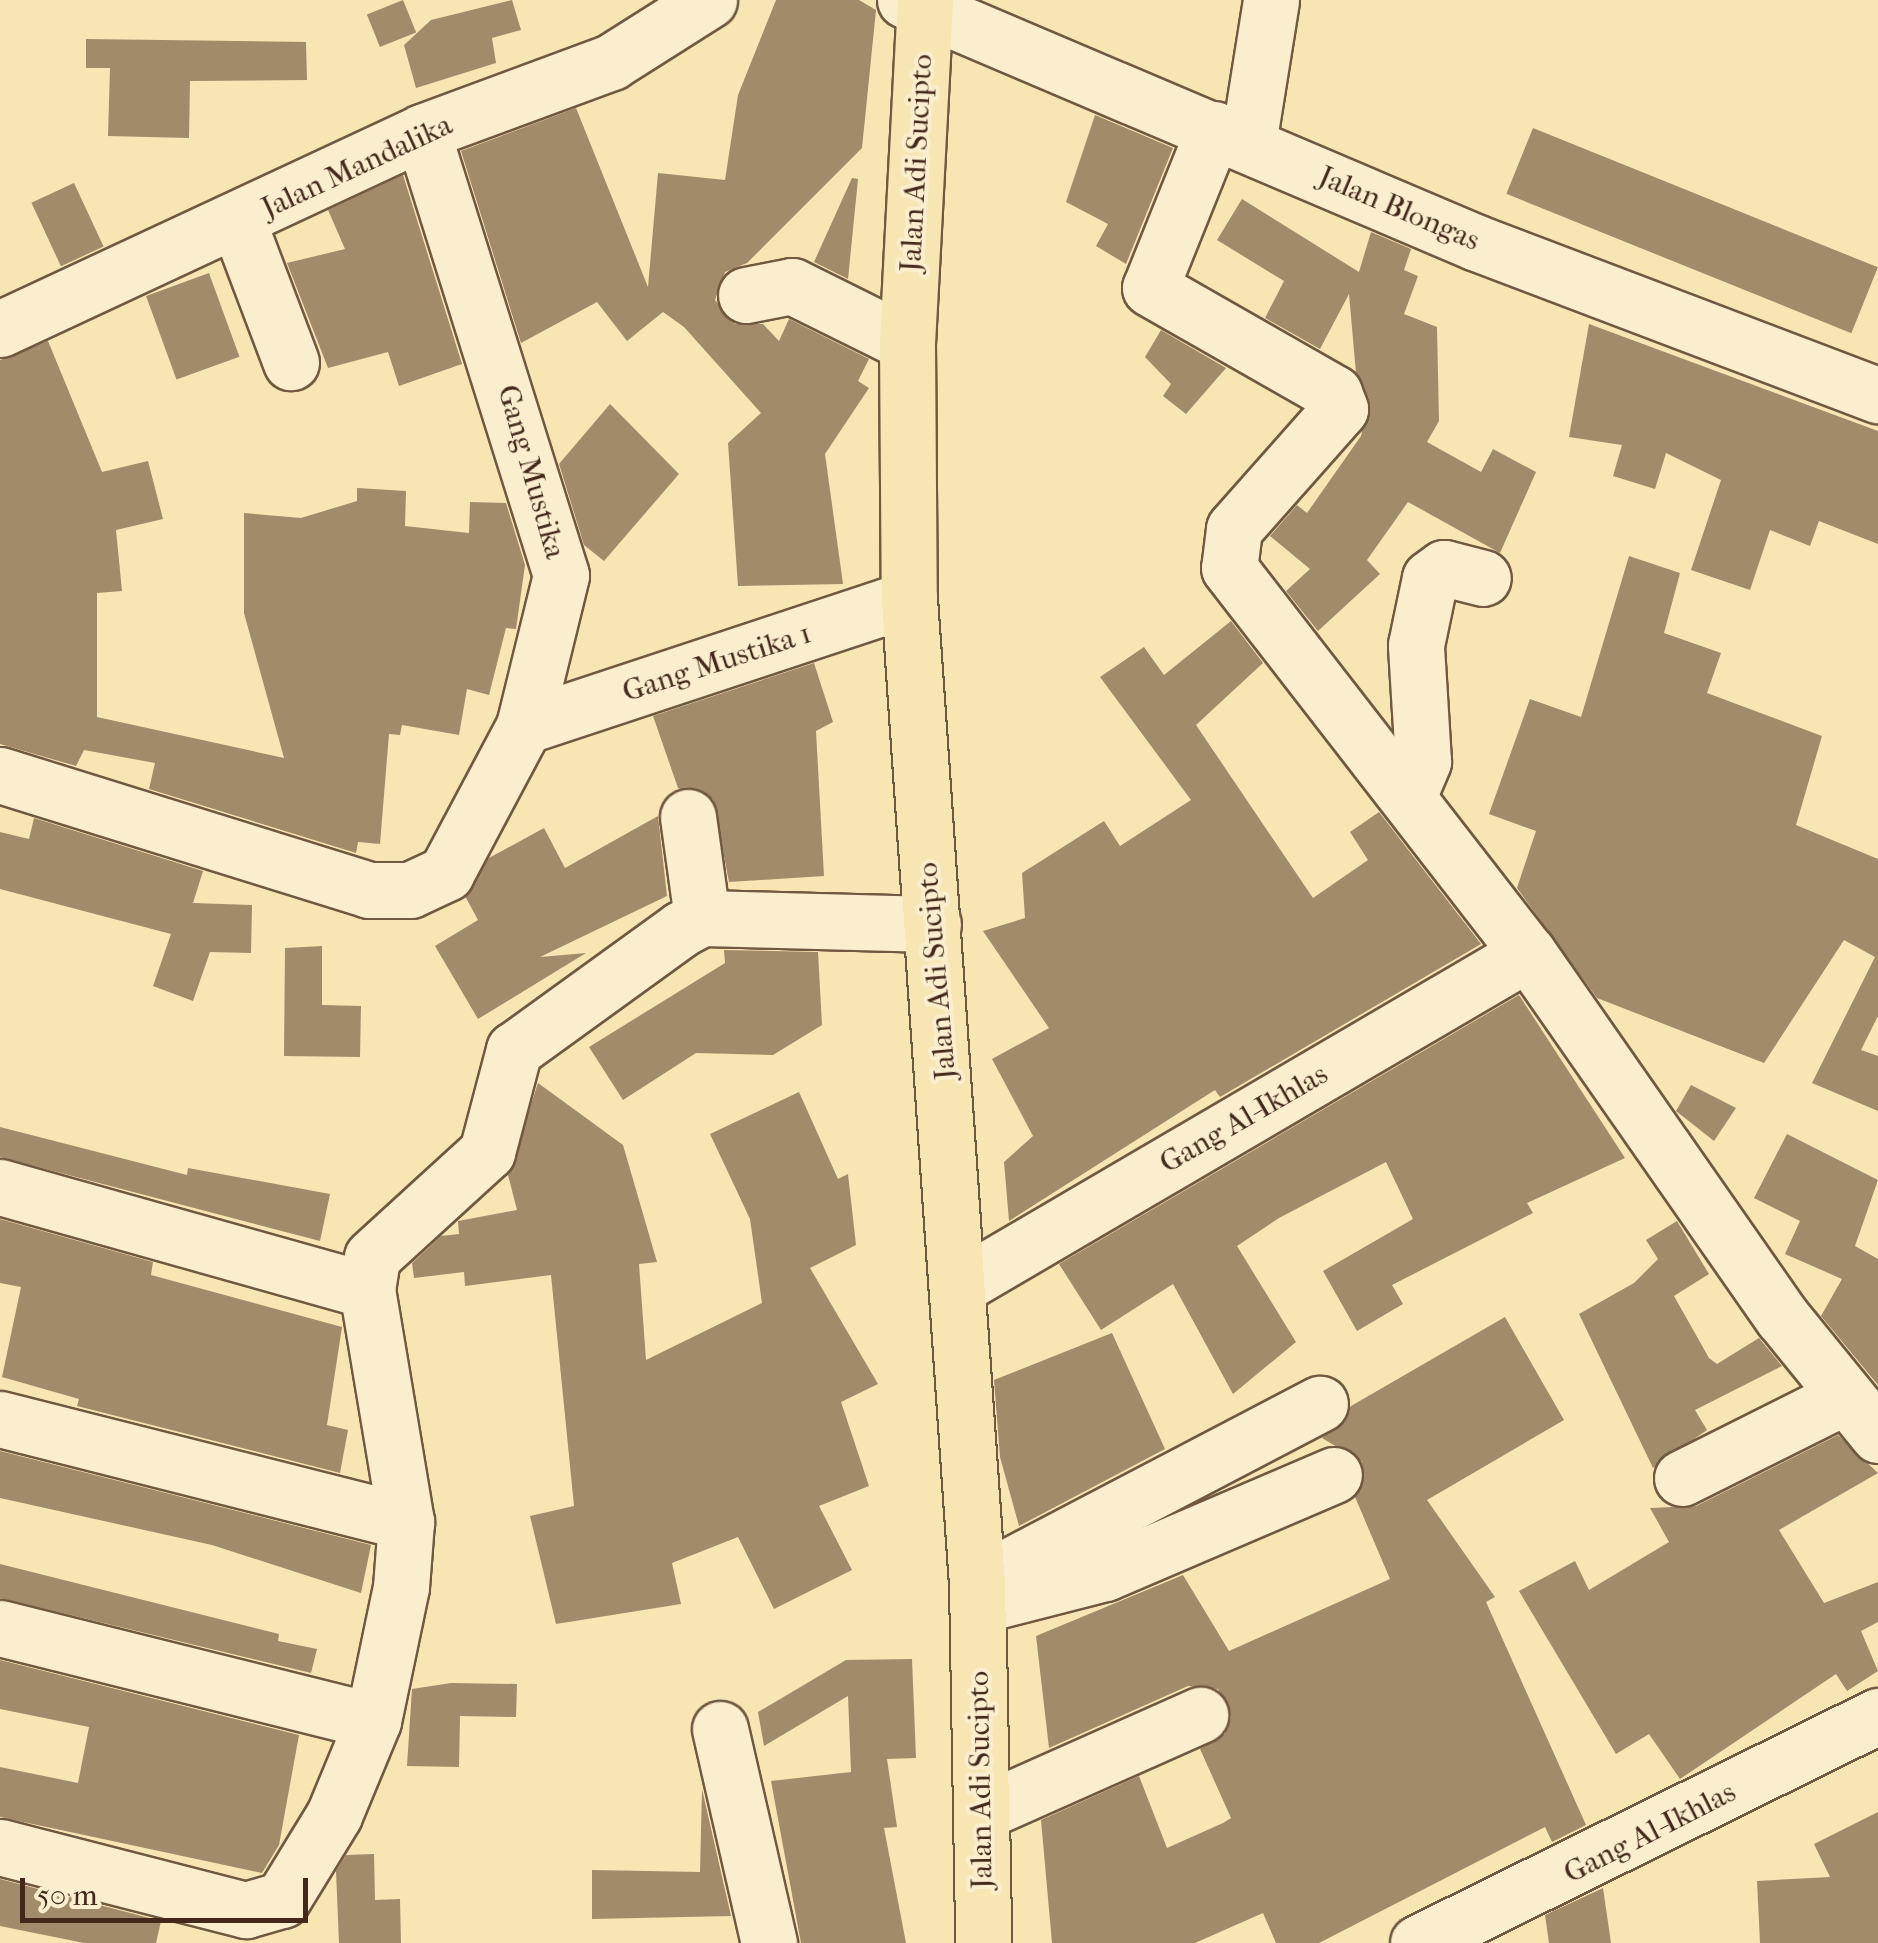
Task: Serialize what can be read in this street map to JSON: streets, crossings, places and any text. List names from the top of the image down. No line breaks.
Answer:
{"streets":{"highway":["Jalan Adi Sucipto"],"street":["Jalan Mandalika","Jalan Blongas","Gang Mustika","Gang Mustika 1","Gang Al-Ikhlas"]},"crossings":[["Jalan Adi Sucipto","Jalan Blongas"],["Jalan Adi Sucipto","Gang Mustika 1"],["Jalan Adi Sucipto","Gang Al-Ikhlas"],["Jalan Mandalika","Gang Mustika"],["Gang Mustika","Gang Mustika 1"]],"scale_bar":"50 m"}
